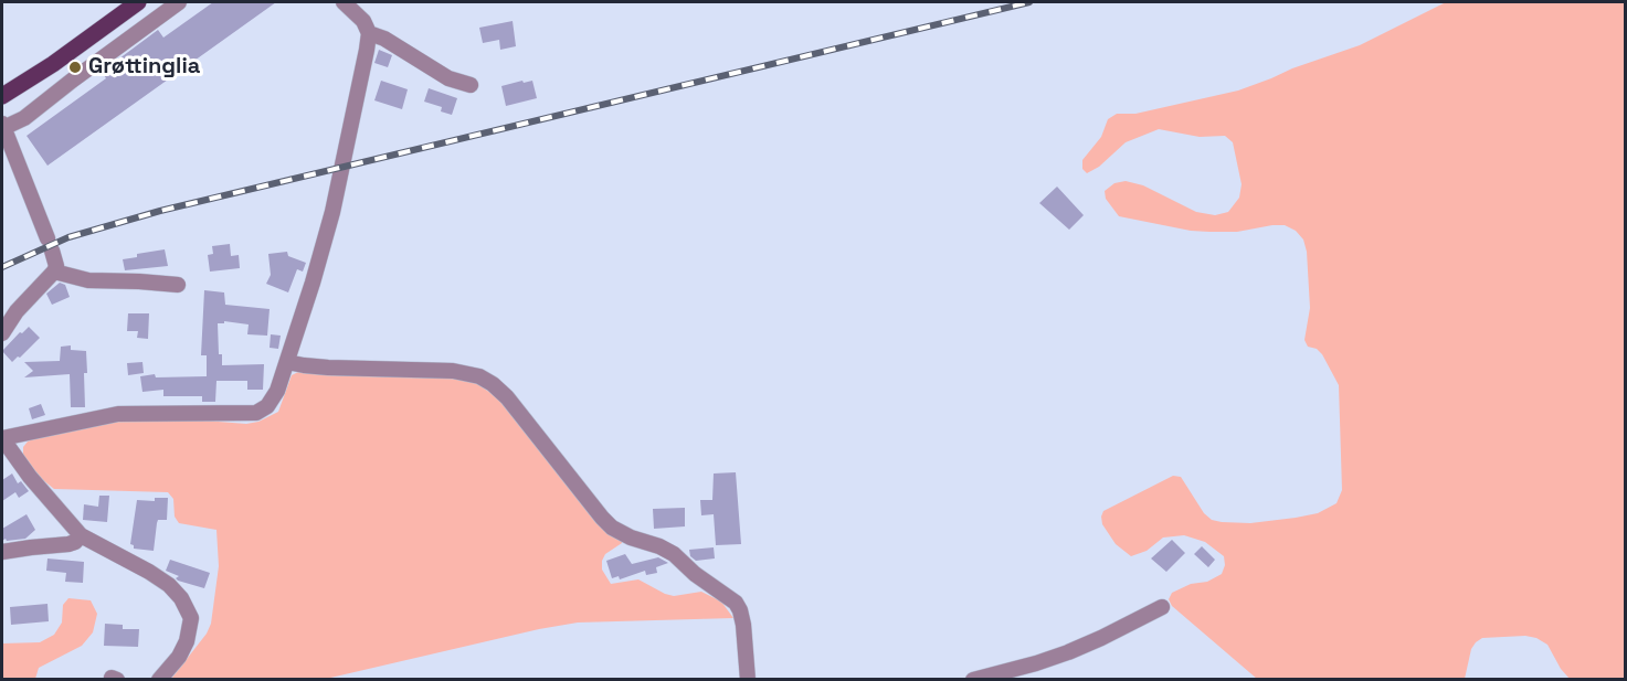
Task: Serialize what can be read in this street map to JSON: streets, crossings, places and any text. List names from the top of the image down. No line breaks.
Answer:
{"places":["Grøttinglia"]}
